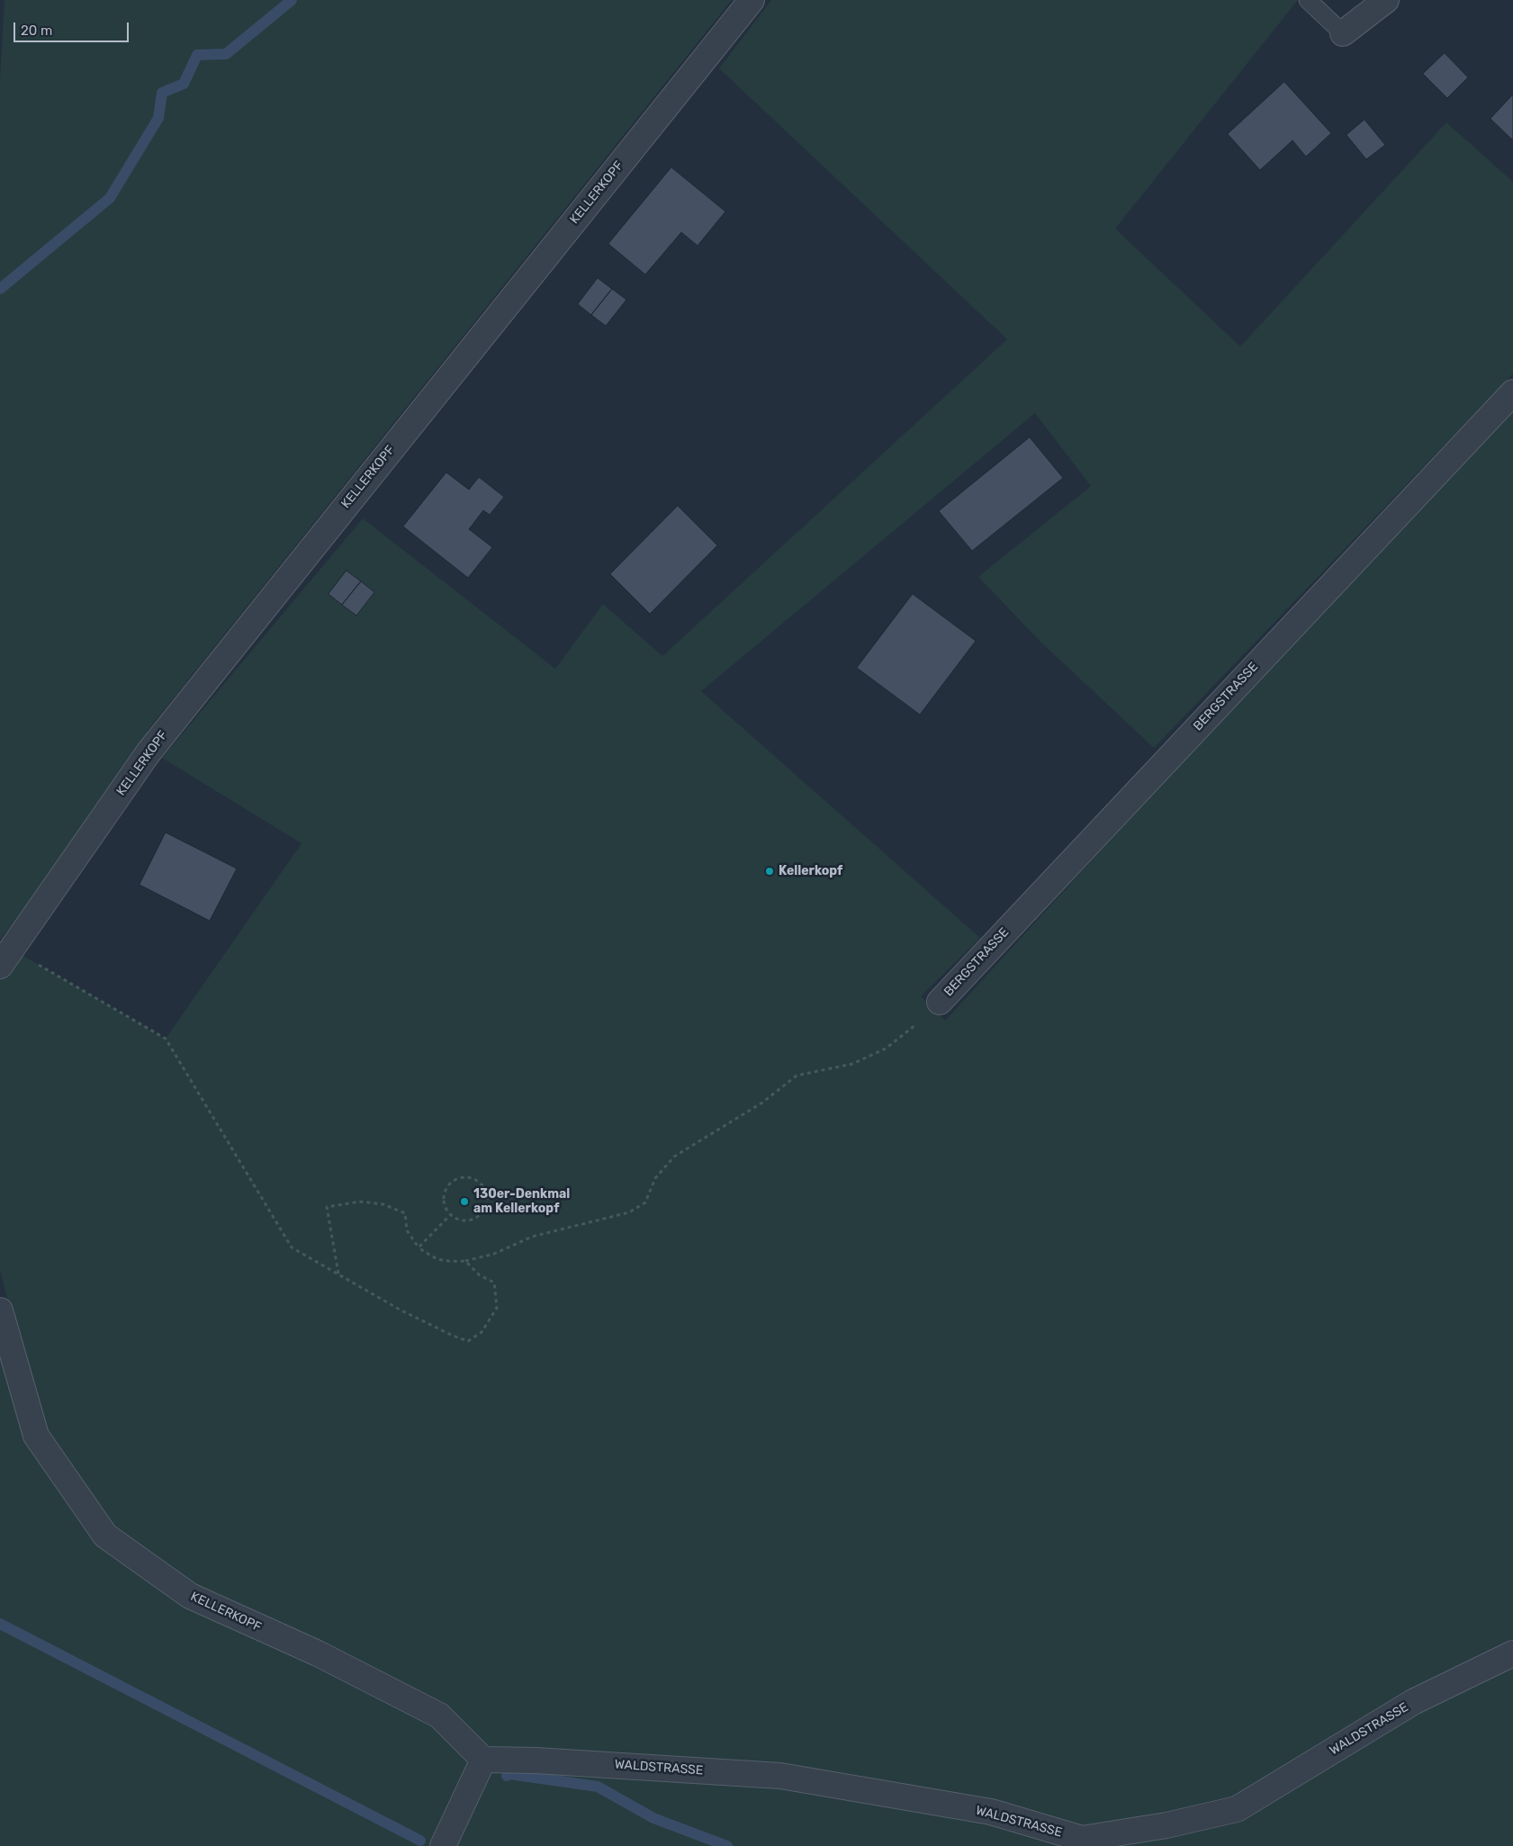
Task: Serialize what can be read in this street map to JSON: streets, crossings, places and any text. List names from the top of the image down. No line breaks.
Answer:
{"streets":{"street":["KELLERKOPF","BERGSTRASSE","WALDSTRASSE"]},"crossings":[["KELLERKOPF","WALDSTRASSE"]],"places":["Kellerkopf","130er-Denkmal am Kellerkopf"],"scale_bar":"20 m"}
